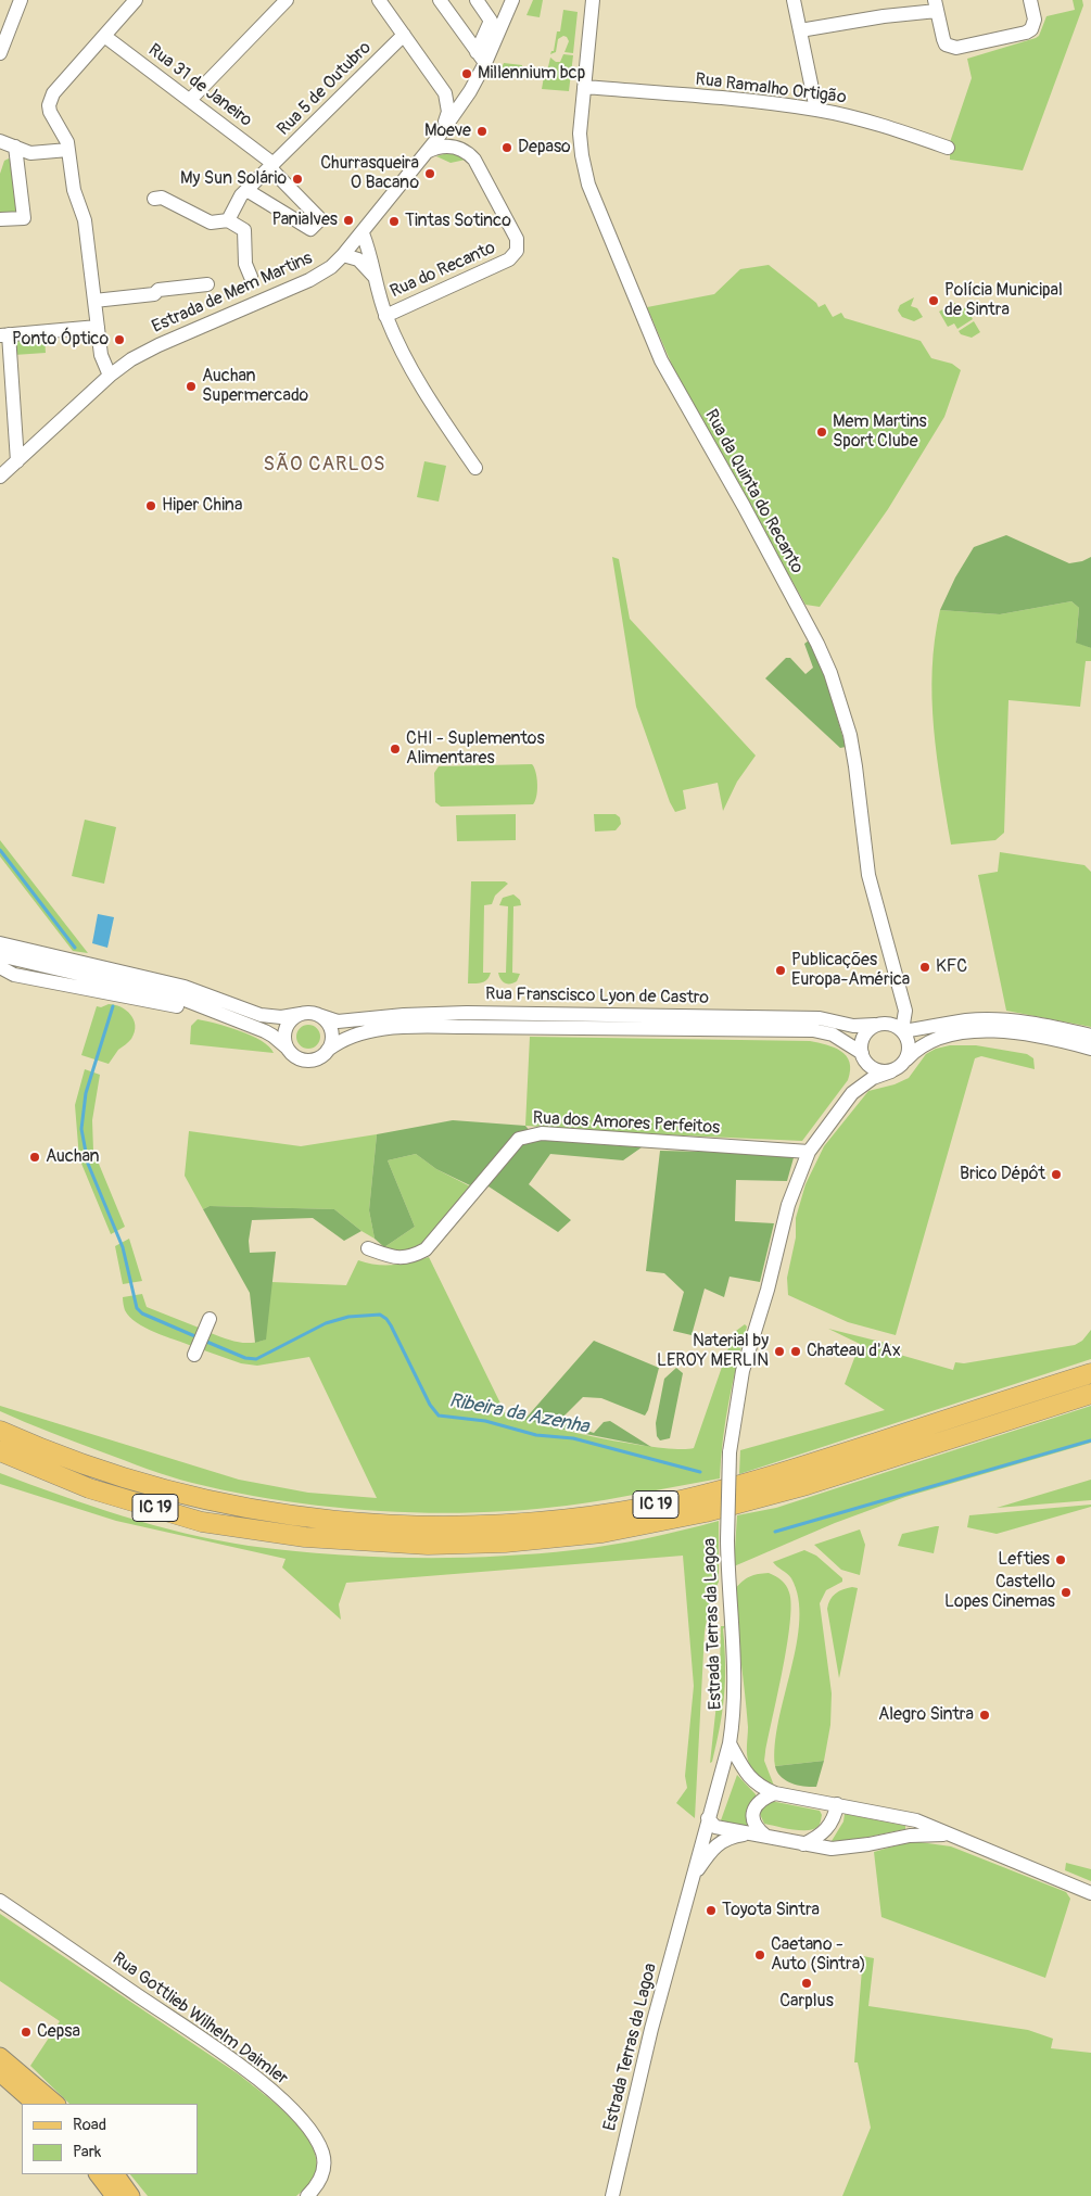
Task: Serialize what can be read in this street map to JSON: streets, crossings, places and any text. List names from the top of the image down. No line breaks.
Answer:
{"streets":{"highway":["IC 19"],"street":["Rua 31 de Janeiro","Rua 5 de Outubro","Rua Ramalho Ortigão","Rua do Recanto","Estrada de Mem Martins","Rua da Quinta do Recanto","Rua Franscisco Lyon de Castro","Rua dos Amores Perfeitos","Estrada Terras da Lagoa","Rua Gottlieb Wilhelm Daimler"]},"crossings":[["Rua 31 de Janeiro","Rua 5 de Outubro"],["Rua Ramalho Ortigão","Rua da Quinta do Recanto"],["Rua do Recanto","Estrada de Mem Martins"],["Rua da Quinta do Recanto","Rua Franscisco Lyon de Castro"],["Rua da Quinta do Recanto","Estrada Terras da Lagoa"],["Rua Franscisco Lyon de Castro","Estrada Terras da Lagoa"],["Rua dos Amores Perfeitos","Estrada Terras da Lagoa"]],"districts":["SÃO CARLOS"],"water":["Ribeira da Azenha"],"places":["Millennium bcp","Moeve","Depaso","Churrasqueira O Bacano","My Sun Solário","Panialves","Tintas Sotinco","Polícia Municipal de Sintra","Ponto Óptico","Auchan Supermercado","Mem Martins Sport Clube","Hiper China","CHI - Suplementos Alimentares","KFC","Publicações Europa-América","Auchan","Brico Dépôt","Naterial by LEROY MERLIN","Chateau d'Ax","Lefties","Castello Lopes Cinemas","Alegro Sintra","Toyota Sintra","Caetano - Auto (Sintra)","Carplus","Cepsa"],"legend":["Road","Park"]}
